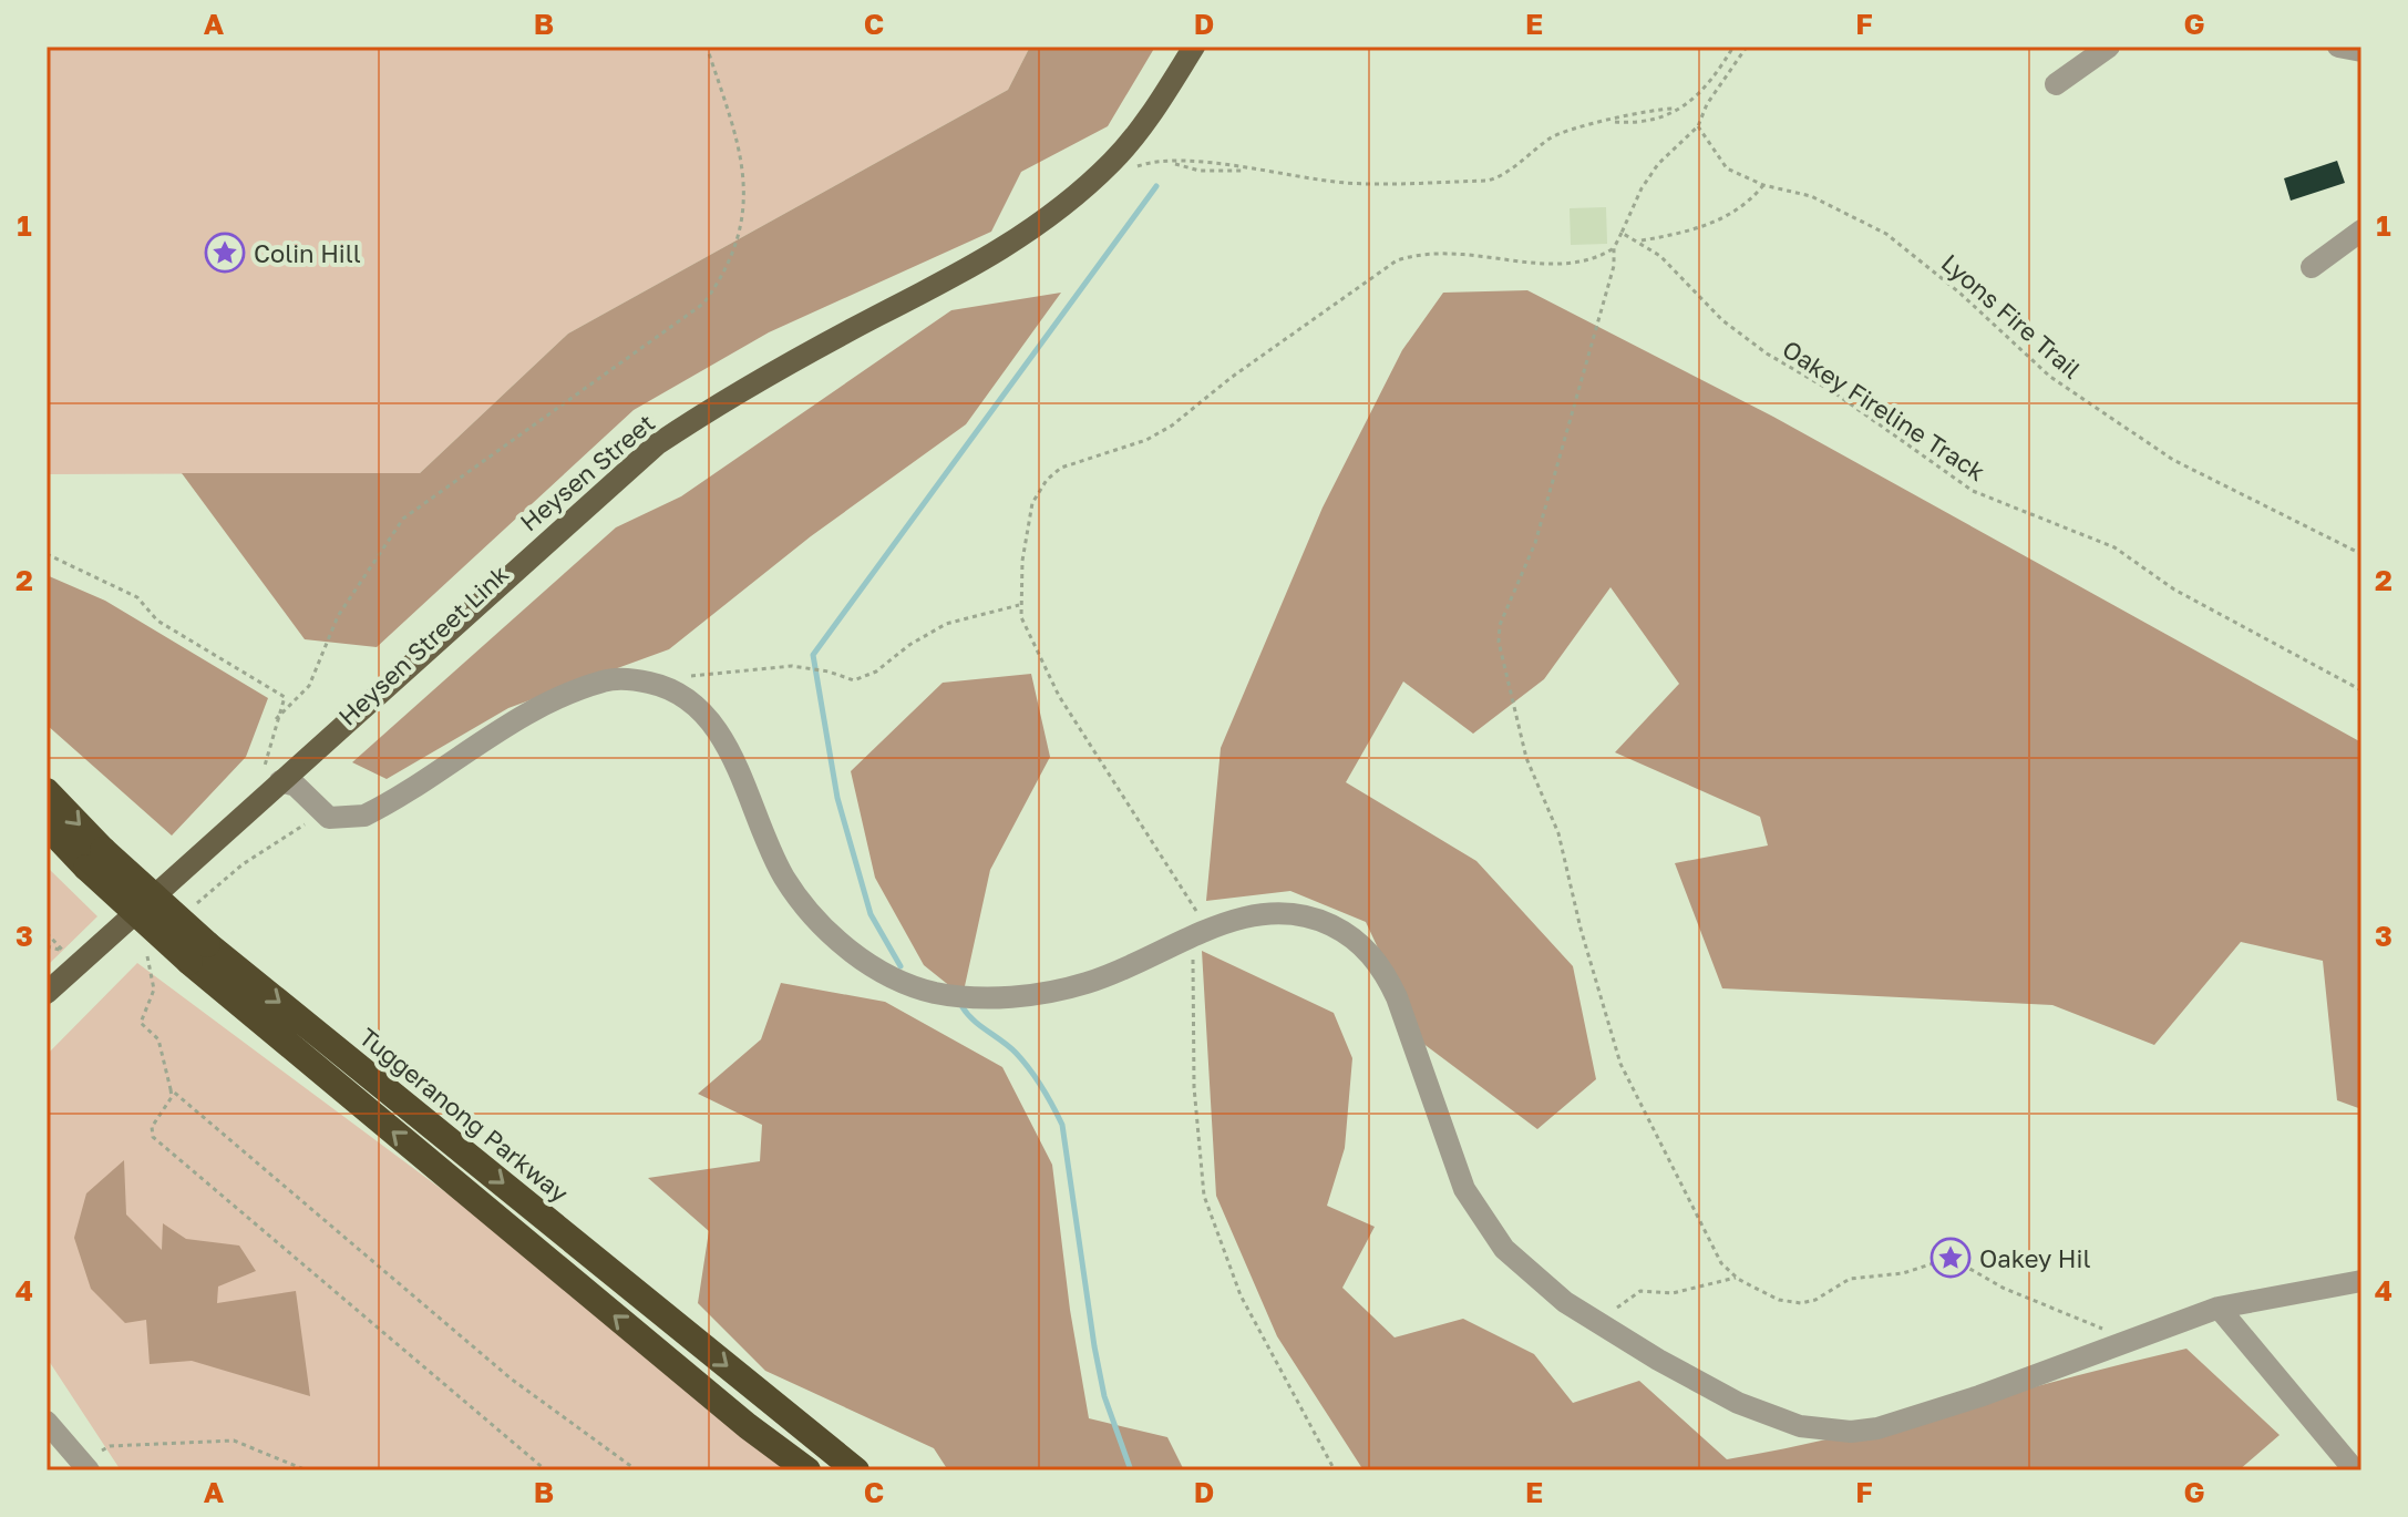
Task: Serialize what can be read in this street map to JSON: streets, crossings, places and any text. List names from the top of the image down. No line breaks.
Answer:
{"streets":{"highway":["Tuggeranong Parkway"],"main road":["Heysen Street"],"path":["Lyons Fire Trail","Oakey Fireline Track"]},"places":{"place":["Colin Hill","Oakey Hil"]},"grid":{"columns":["A","B","C","D","E","F","G"],"rows":["1","2","3","4"]}}
